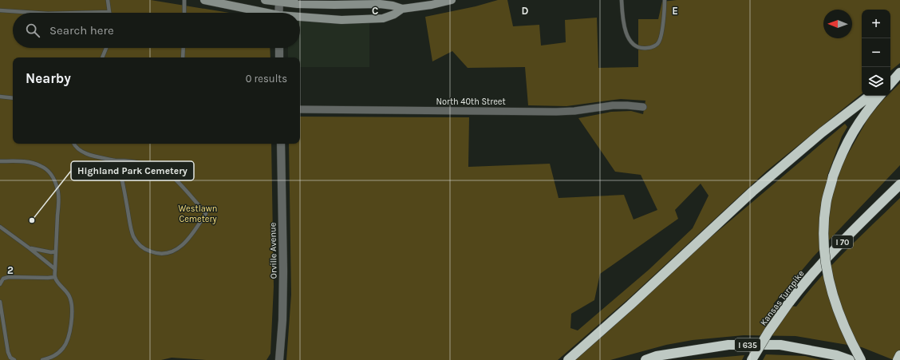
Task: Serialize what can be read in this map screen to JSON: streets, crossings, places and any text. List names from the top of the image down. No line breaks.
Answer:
{"streets":{"highway":["I 70","Kansas Turnpike","I 635"],"street":["North 40th Street","Orville Avenue"]},"parks":["Westlawn Cemetery"],"places":["Highland Park Cemetery"],"north":"left","page":{"map_buttons":["+","−"],"search":"Search here","heading":["Nearby","0 results"]},"grid":{"columns":["C","D","E"],"rows":["2"]}}
